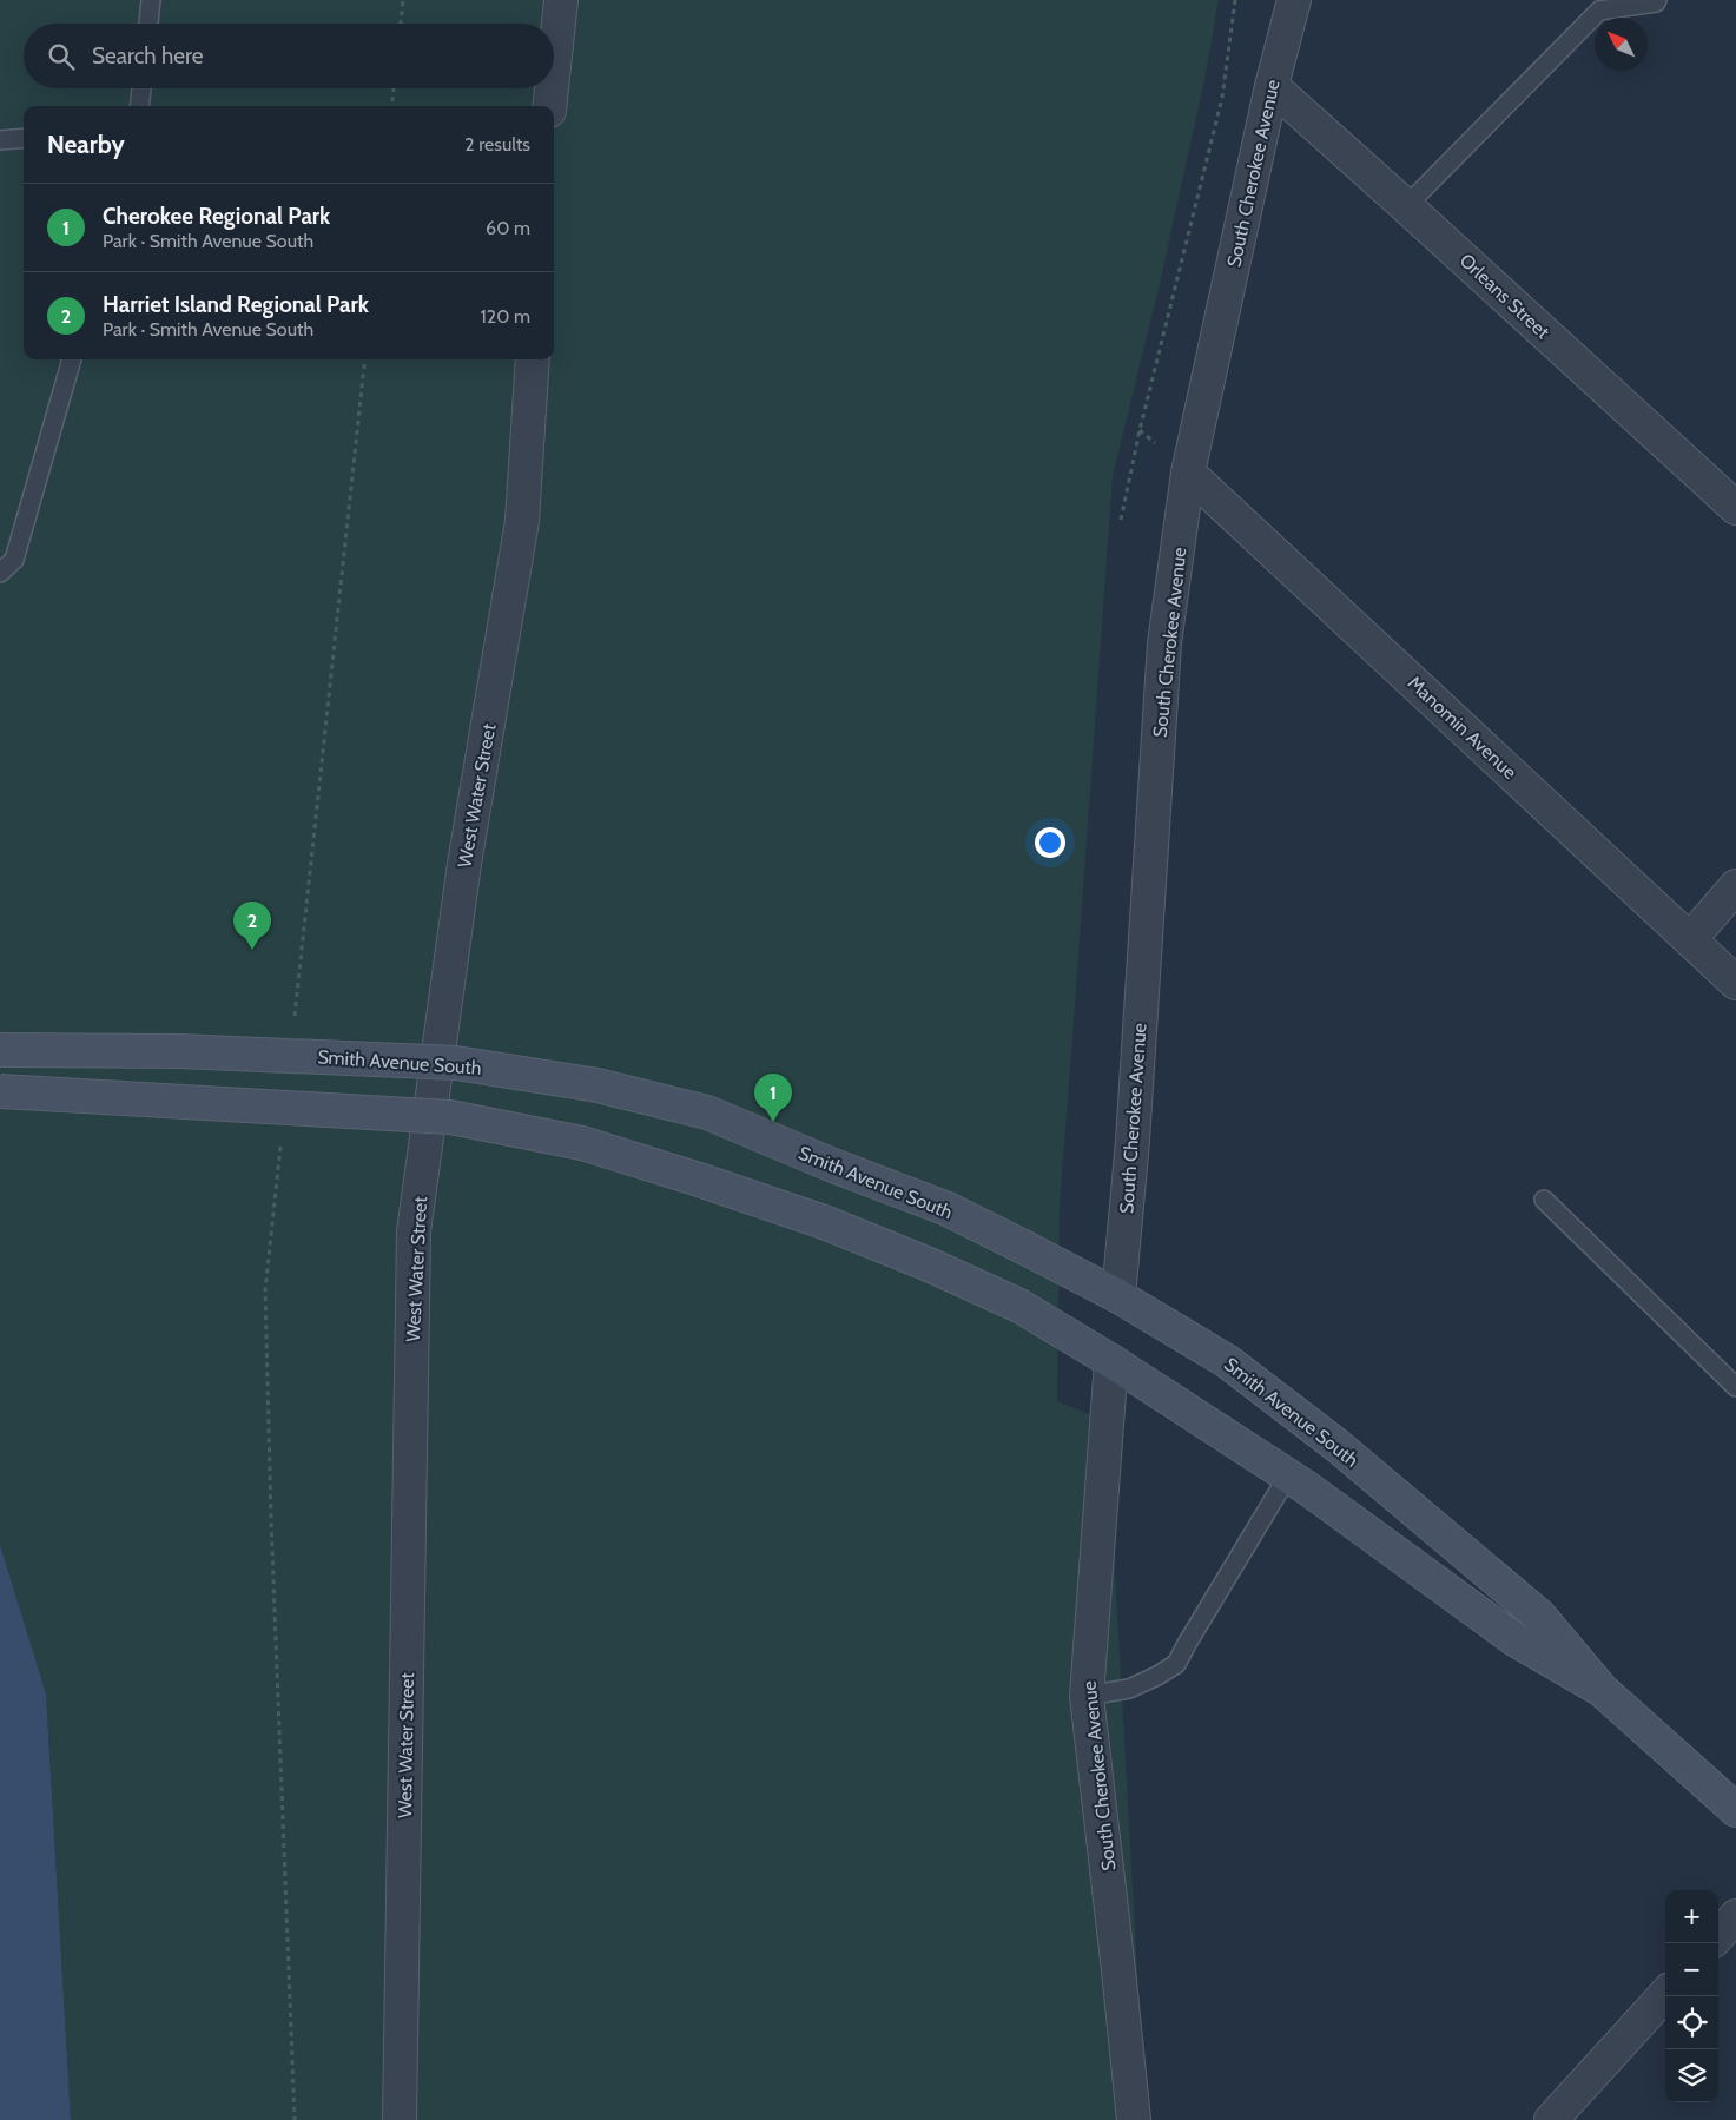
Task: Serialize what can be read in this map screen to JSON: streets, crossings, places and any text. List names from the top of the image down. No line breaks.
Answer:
{"streets":{"main road":["Smith Avenue South"],"street":["South Cherokee Avenue","Orleans Street","Manomin Avenue","West Water Street"]},"crossings":[["South Cherokee Avenue","Orleans Street"],["South Cherokee Avenue","Manomin Avenue"],["South Cherokee Avenue","Smith Avenue South"]],"north":"top left","page":{"search":"Search here","heading":["Nearby","2 results"],"list":[{"mark":"1","name":"Cherokee Regional Park","note":"Park · Smith Avenue South","value":"60 m"},{"mark":"2","name":"Harriet Island Regional Park","note":"Park · Smith Avenue South","value":"120 m"}],"pins":["2","1"],"map_buttons":["+","−"]}}
